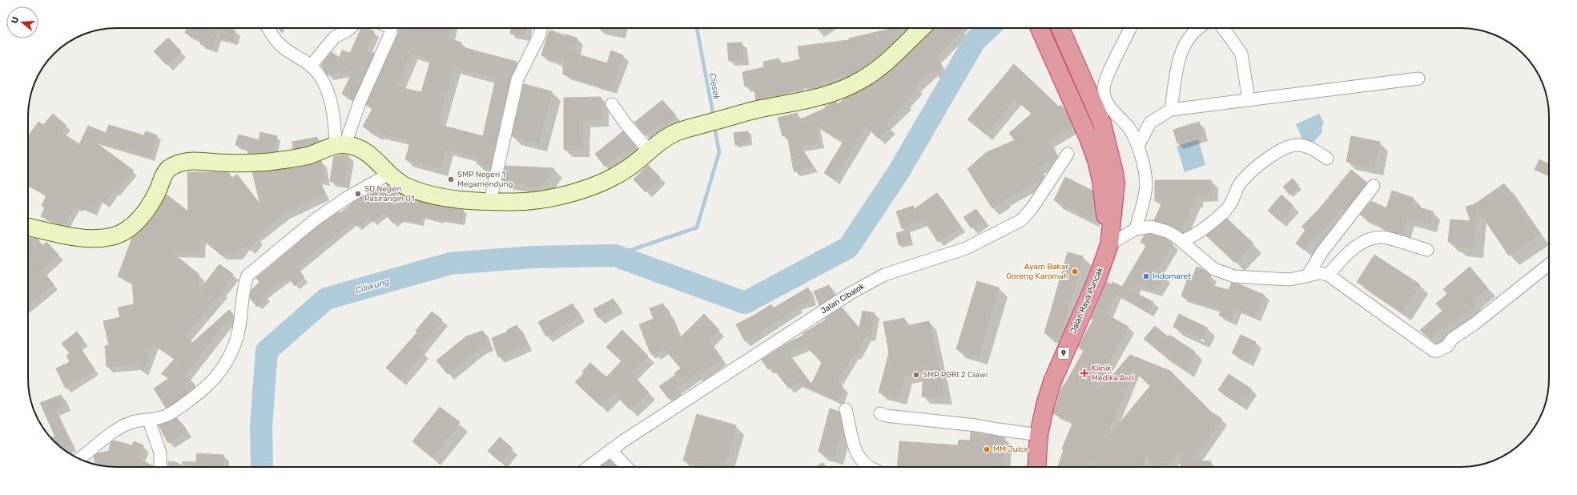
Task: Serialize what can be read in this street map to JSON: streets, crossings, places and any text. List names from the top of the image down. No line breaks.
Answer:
{"streets":{"highway":["Jalan Raya Puncak","9"],"street":["Jalan Cibalok"]},"water":["Ciesek","Ciliwung"],"places":{"other":["SMP Negeri 1 Megamendung","SD Negeri Pasirangin 01","Ayam Bakar Goreng Karomah","Indomaret","SMP PGRI 2 Ciawi","MM Juice"],"health":["Klinik Medika Asri"]},"north":"left"}
